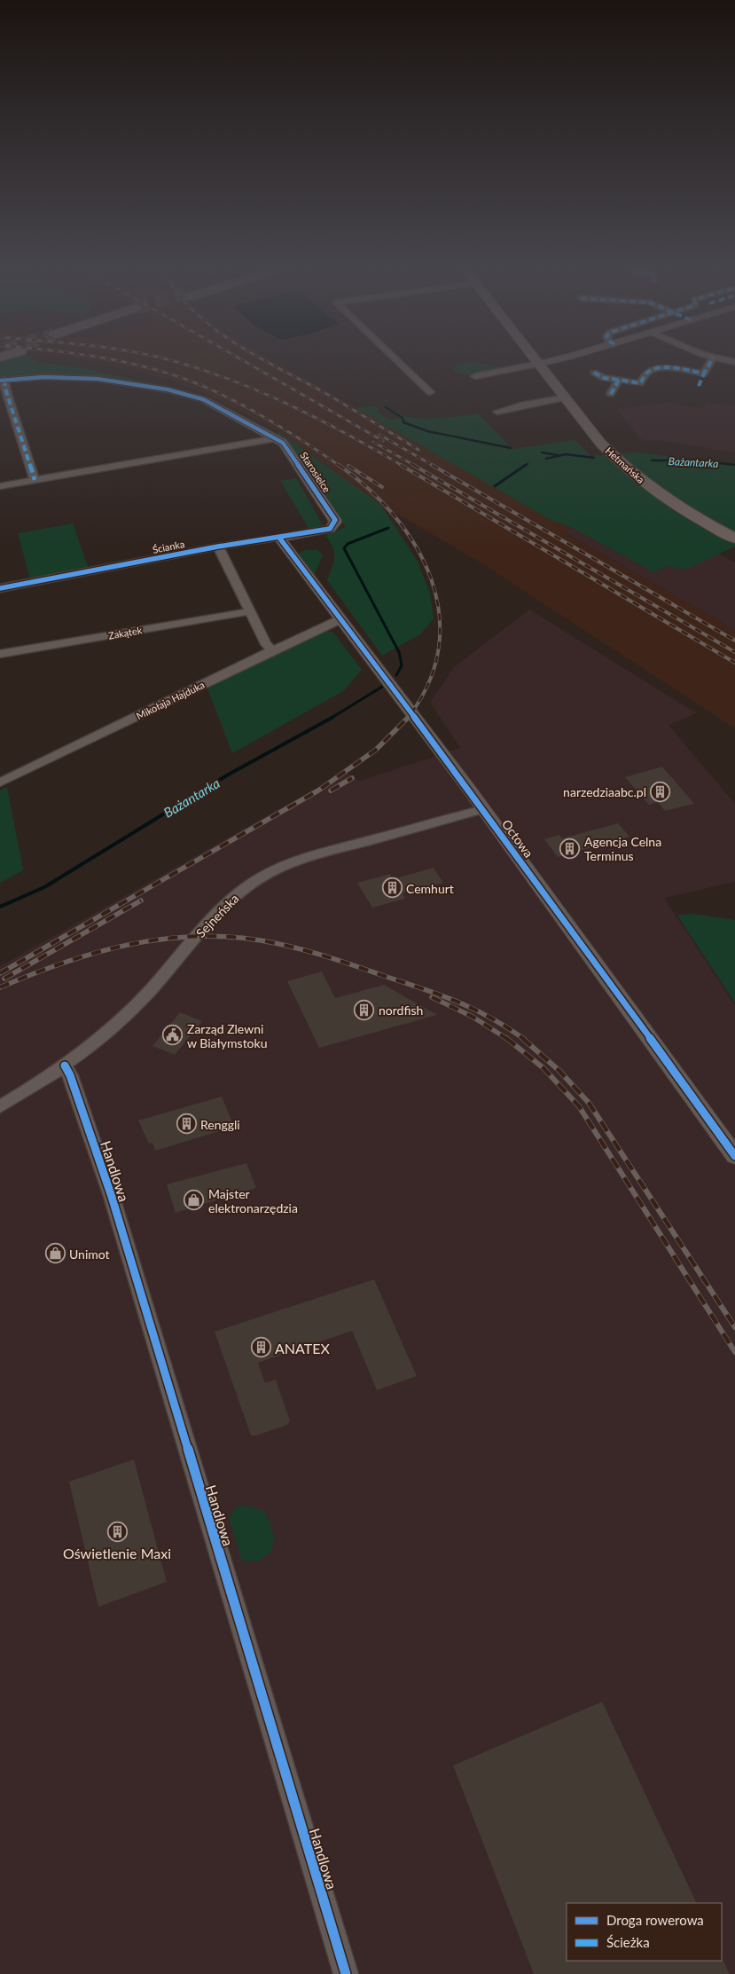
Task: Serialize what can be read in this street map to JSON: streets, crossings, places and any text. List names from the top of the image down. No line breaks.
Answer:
{"streets":{"main road":["Hetmańska"],"street":["Starosielce","Ścianka","Zakątek","Mikołaja Hajduka","Octowa","Sejneńska","Handlowa"]},"crossings":[["Starosielce","Ścianka"],["Ścianka","Octowa"],["Mikołaja Hajduka","Octowa"],["Octowa","Sejneńska"],["Sejneńska","Handlowa"]],"water":["Bażantarka"],"places":{"building":["narzedziaabc.pl","Agencja Celna Terminus","Cemhurt","nordfish","Renggli","ANATEX","Oświetlenie Maxi"],"public building":["Zarząd Zlewni w Białymstoku"],"shop":["Majster elektronarzędzia","Unimot"]},"legend":["Droga rowerowa","Ścieżka"]}
